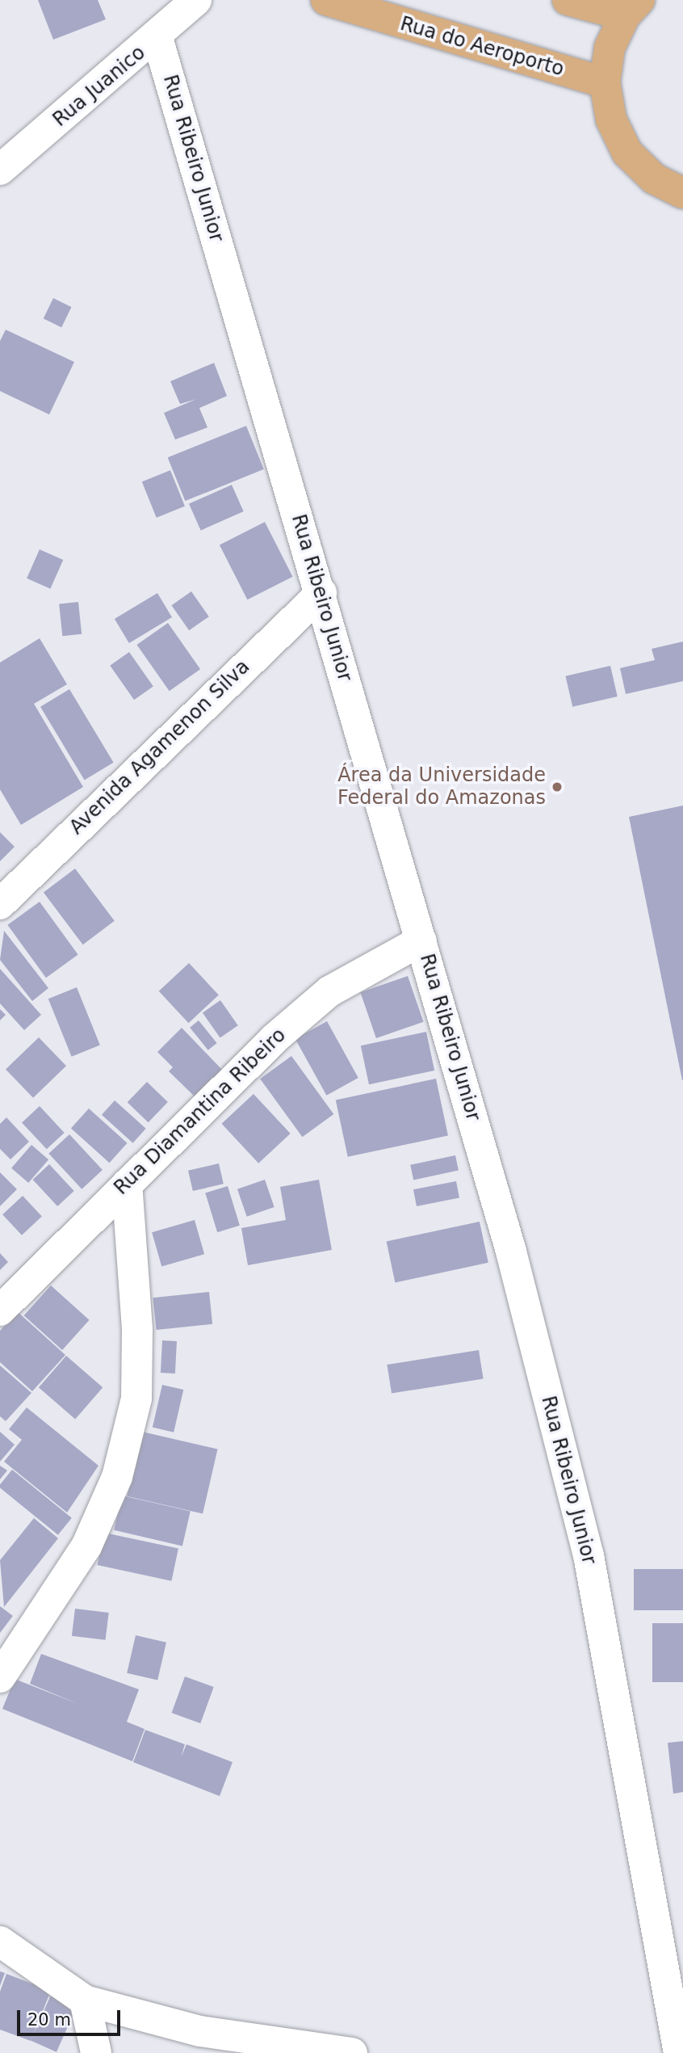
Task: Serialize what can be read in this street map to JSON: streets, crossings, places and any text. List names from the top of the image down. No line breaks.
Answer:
{"streets":{"main road":["Rua do Aeroporto"],"street":["Rua Juanico","Rua Ribeiro Junior","Avenida Agamenon Silva","Rua Diamantina Ribeiro"]},"crossings":[["Rua Juanico","Rua Ribeiro Junior"],["Rua Ribeiro Junior","Avenida Agamenon Silva"],["Rua Ribeiro Junior","Rua Diamantina Ribeiro"]],"places":["Área da Universidade Federal do Amazonas"],"scale_bar":"20 m"}
